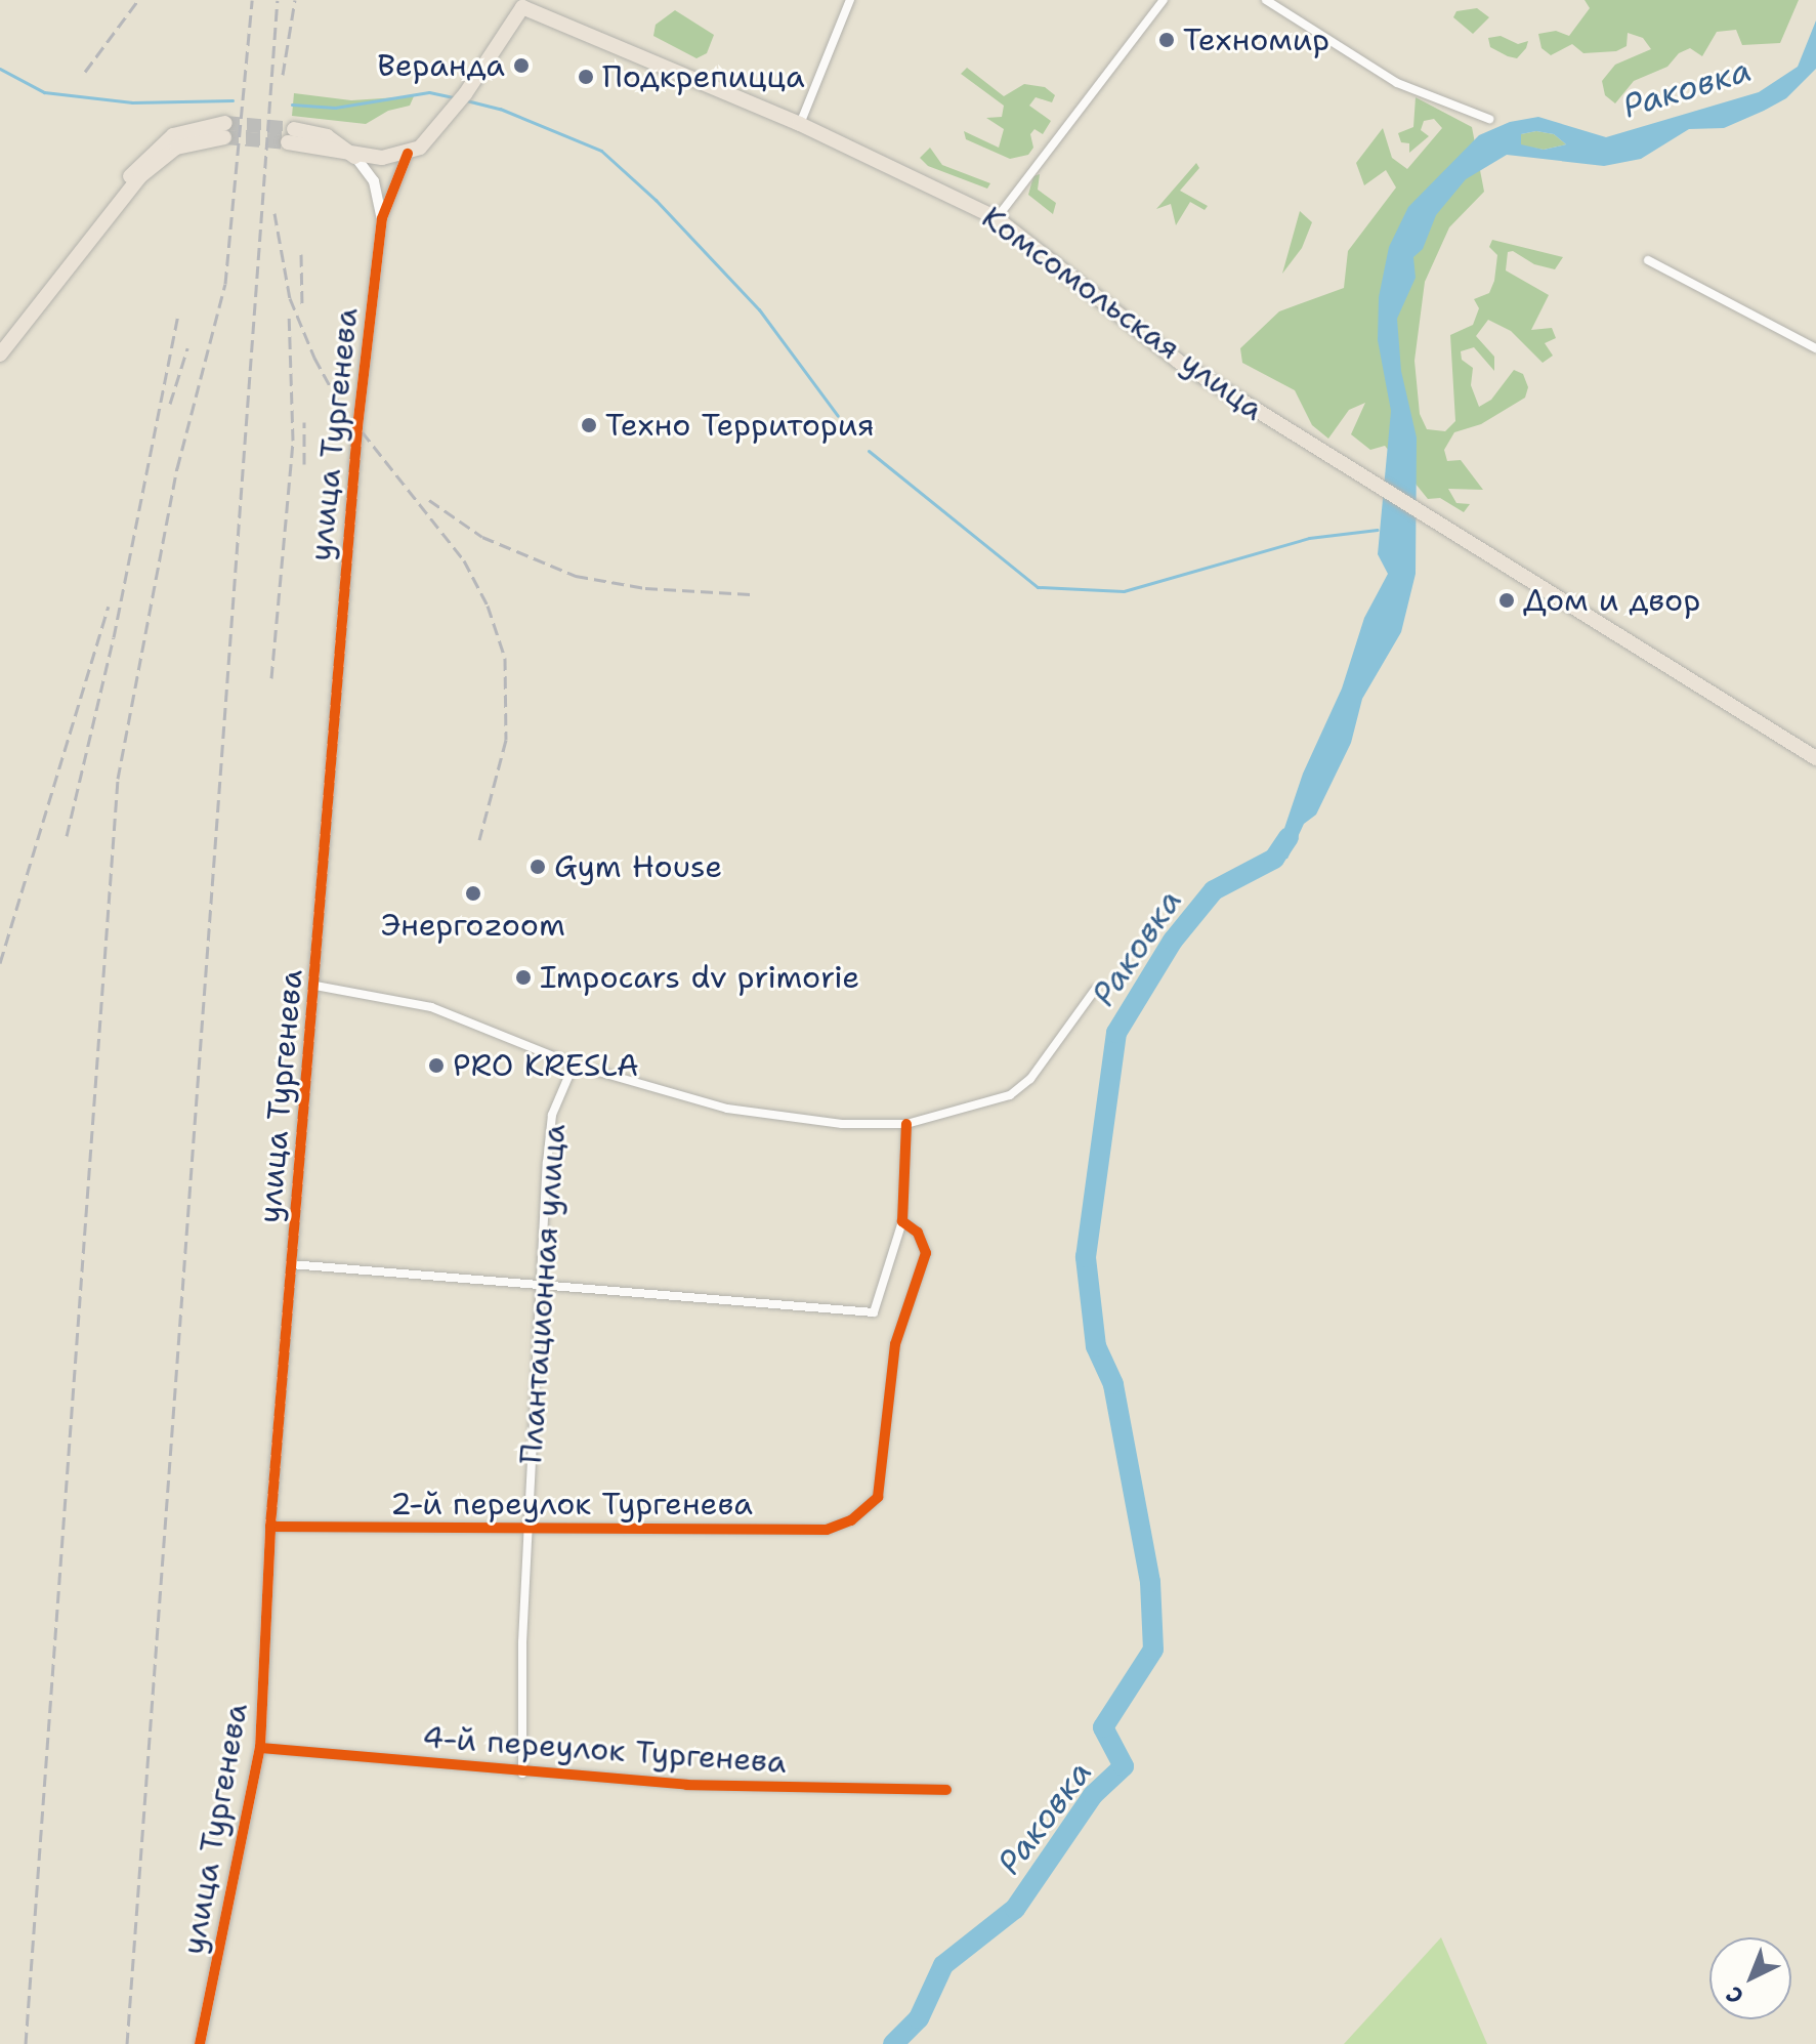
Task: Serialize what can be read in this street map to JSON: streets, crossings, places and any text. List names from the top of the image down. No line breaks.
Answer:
{"streets":{"main road":["Комсомольская улица"],"street":["улица Тургенева","Плантационная улица","2-й переулок Тургенева","4-й переулок Тургенева"]},"crossings":[["Комсомольская улица","улица Тургенева"],["улица Тургенева","2-й переулок Тургенева"],["улица Тургенева","4-й переулок Тургенева"],["Плантационная улица","2-й переулок Тургенева"],["Плантационная улица","4-й переулок Тургенева"]],"water":["Раковка"],"places":["Техномир","Веранда","Подкрепицца","Техно Территория","Дом и двор","Gym House","Энергоzoom","Impocars dv primorie","PRO KRESLA"],"north":"bottom left"}
